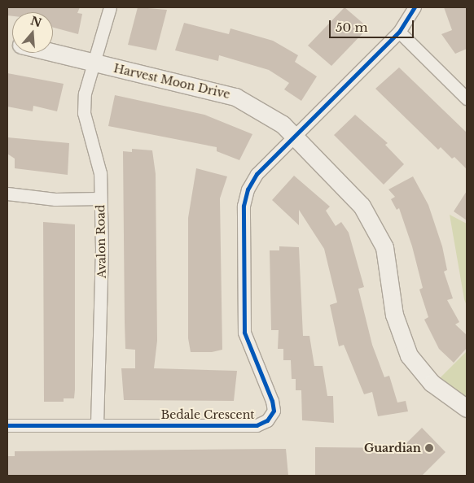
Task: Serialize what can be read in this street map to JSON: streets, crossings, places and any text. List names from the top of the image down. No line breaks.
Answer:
{"streets":{"street":["Harvest Moon Drive","Avalon Road","Bedale Crescent"]},"crossings":[["Harvest Moon Drive","Avalon Road"],["Harvest Moon Drive","Bedale Crescent"],["Avalon Road","Bedale Crescent"]],"places":["Guardian"],"scale_bar":"50 m","north":"top"}
